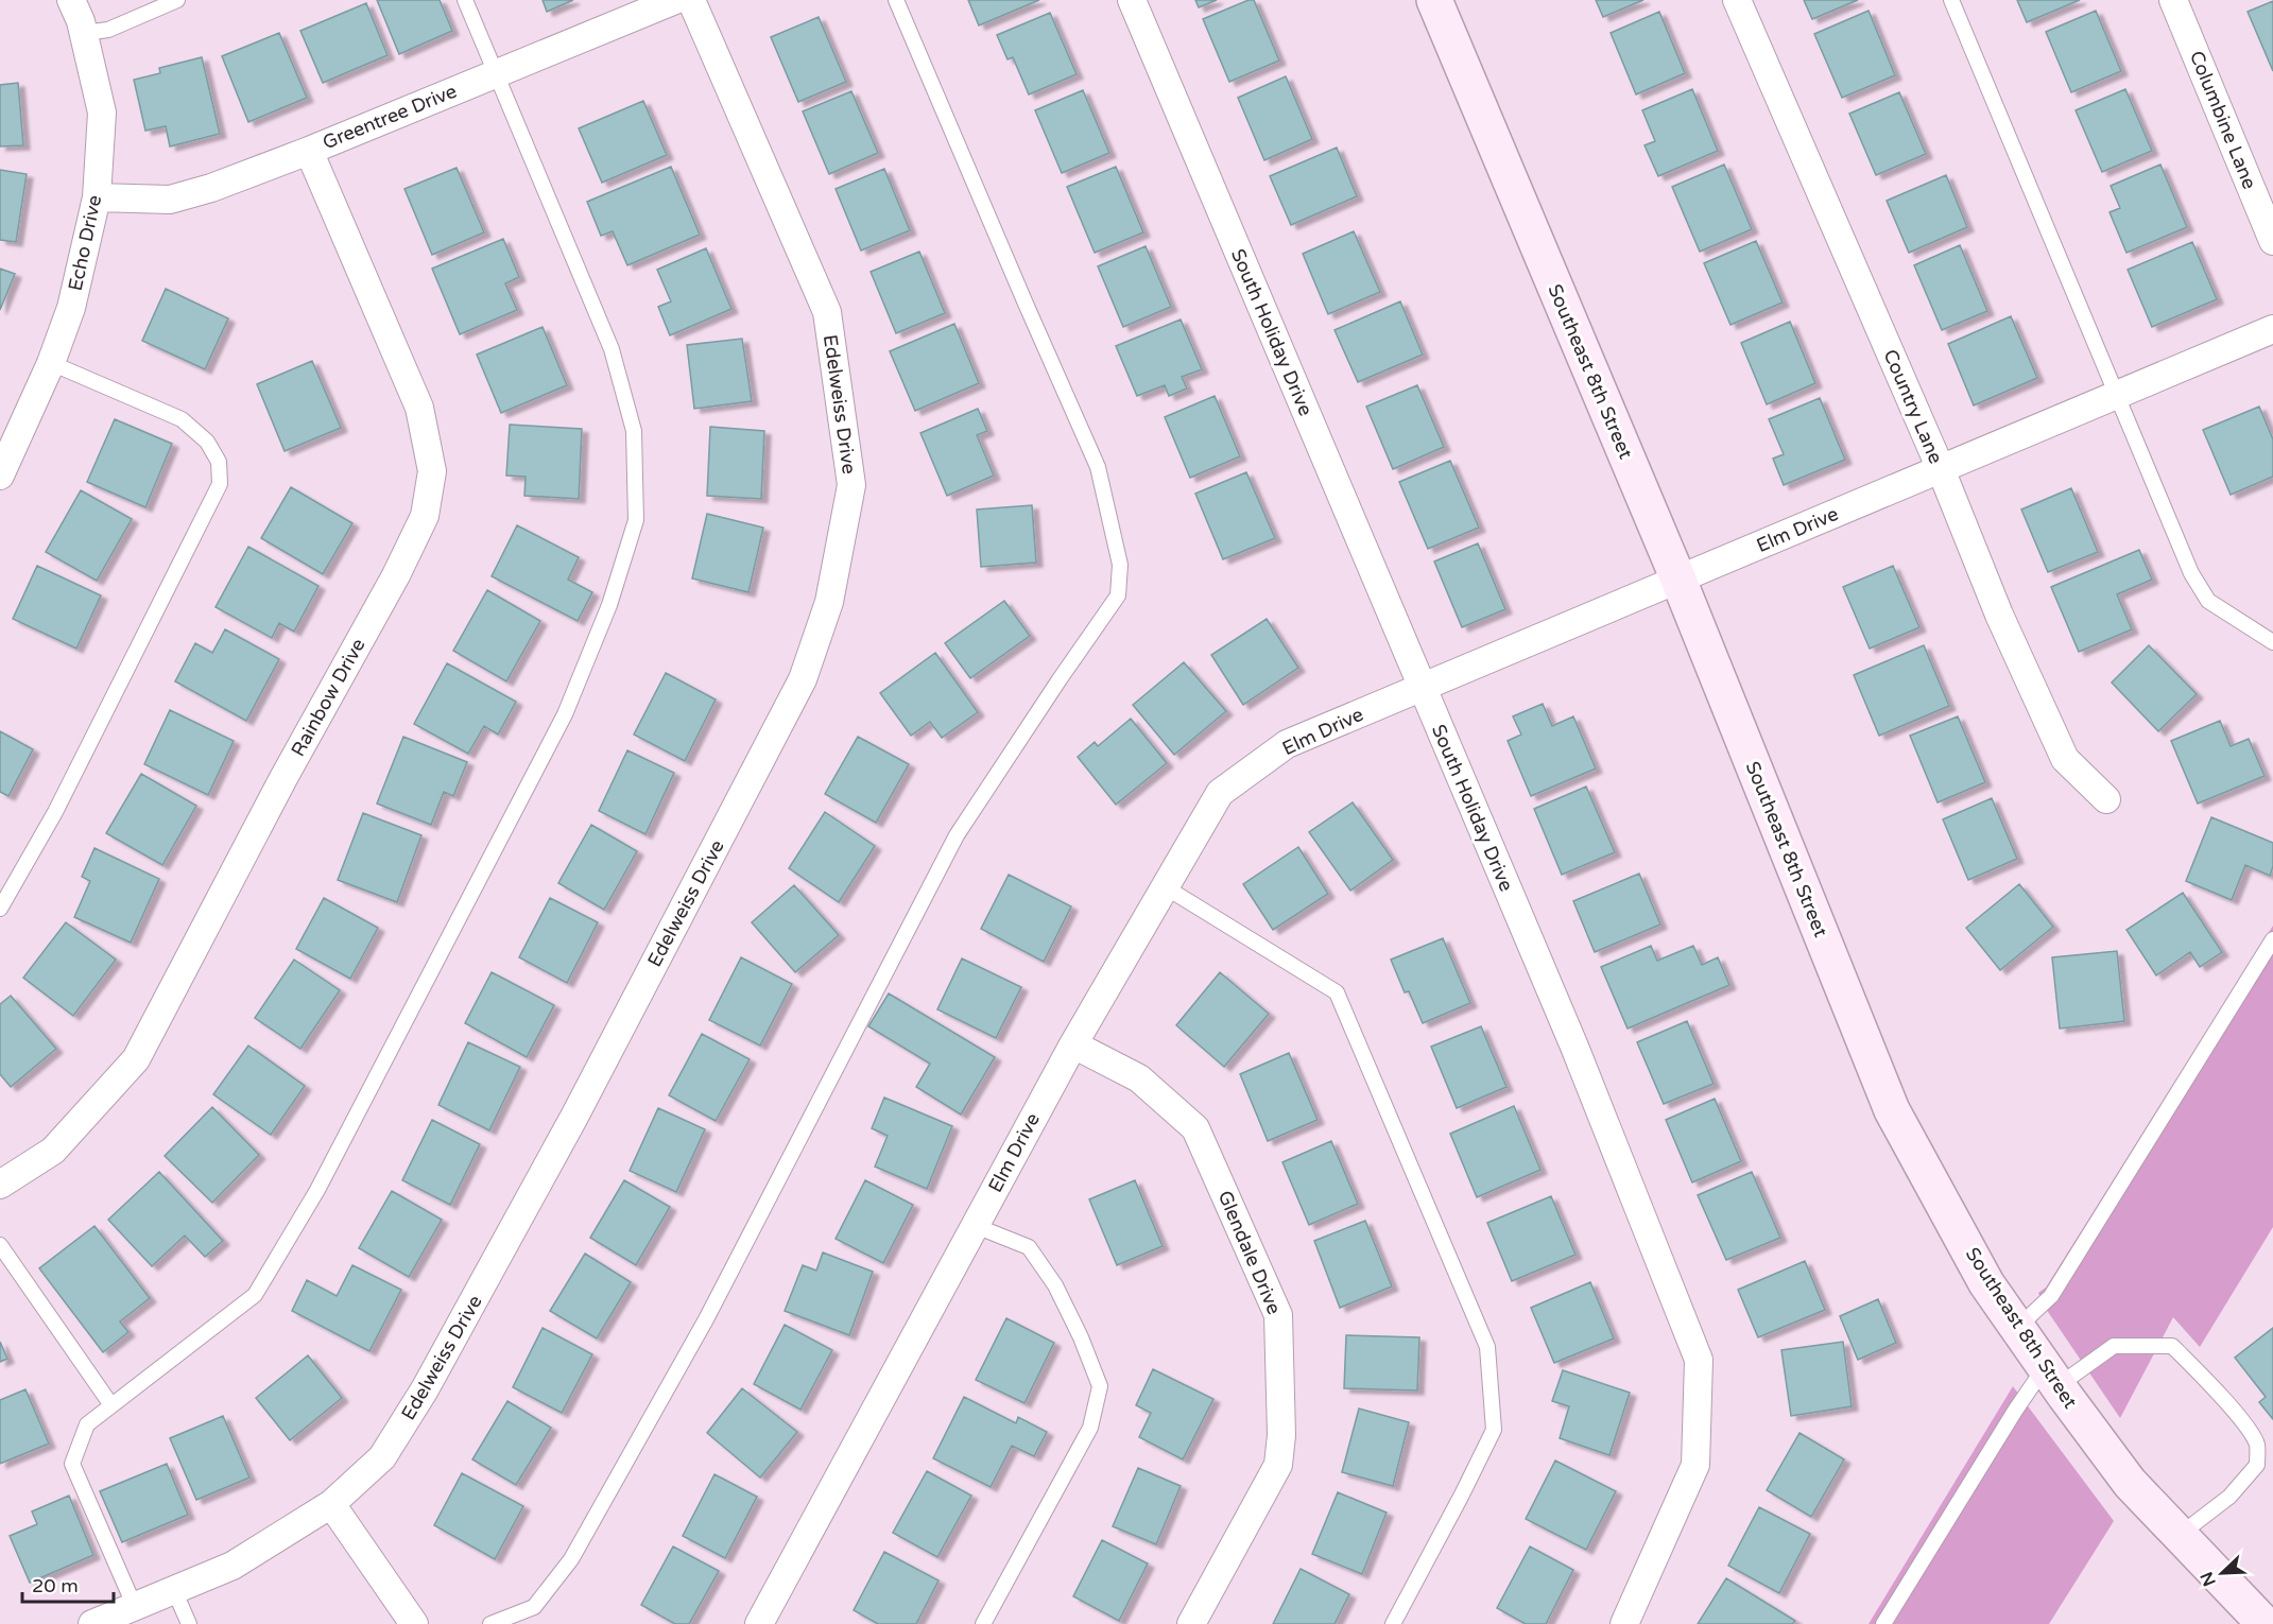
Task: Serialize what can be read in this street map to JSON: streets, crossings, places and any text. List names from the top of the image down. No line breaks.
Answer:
{"streets":{"street":["Greentree Drive","Columbine Lane","Echo Drive","South Holiday Drive","Southeast 8th Street","Edelweiss Drive","Country Lane","Elm Drive","Rainbow Drive","Glendale Drive"]},"crossings":[["Greentree Drive","Echo Drive"],["Greentree Drive","Rainbow Drive"],["South Holiday Drive","Elm Drive"],["Southeast 8th Street","Elm Drive"],["Country Lane","Elm Drive"],["Elm Drive","Glendale Drive"]],"scale_bar":"20 m","north":"bottom left"}
